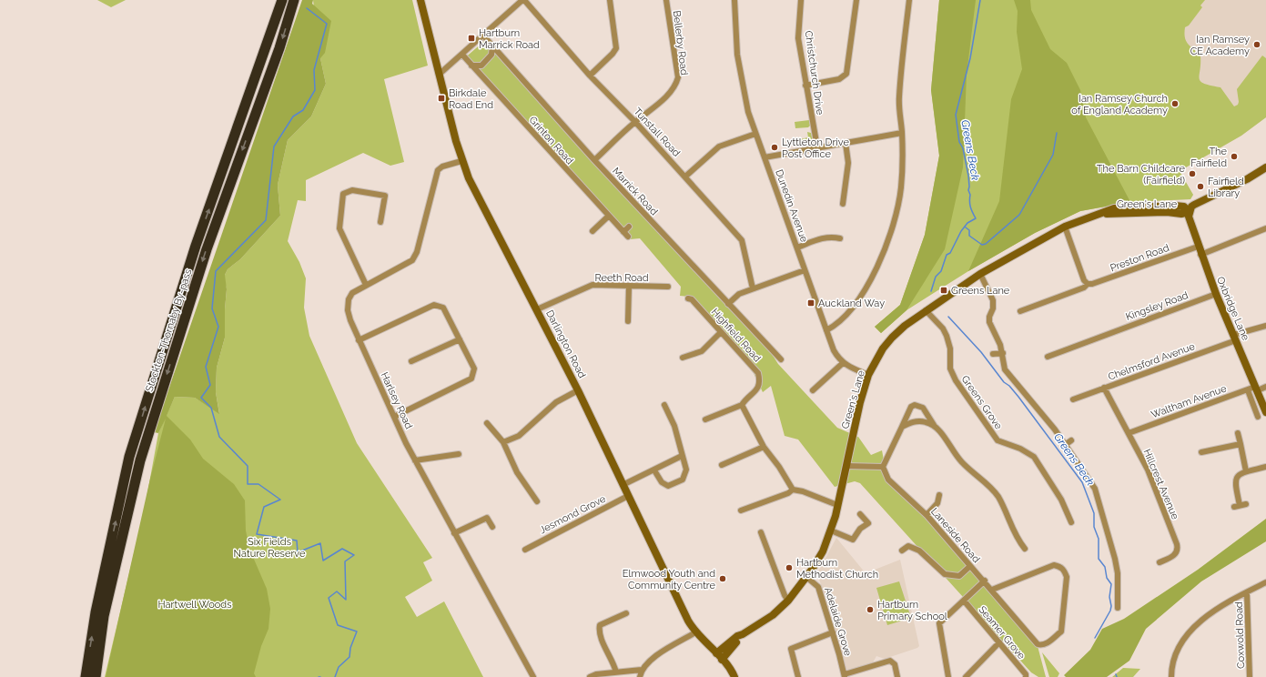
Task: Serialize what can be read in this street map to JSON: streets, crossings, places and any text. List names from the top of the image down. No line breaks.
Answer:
{"streets":{"highway":["Stockton-Thornaby By-pass"],"street":["Bellerby Road","Christchurch Drive","Tunstall Road","Grinton Road","Marrick Road","Green's Lane","Dunedin Avenue","Preston Road","Reeth Road","Kingsley Road","Oxbridge Lane","Highfield Road","Darlington Road","Chelmsford Avenue","Harlsey Road","Waltham Avenue","Greens Grove","Hillcrest Avenue","Jesmond Grove","Laneside Road","Adelaide Grove","Seamer Grove","Coxwold Road"]},"crossings":[["Bellerby Road","Tunstall Road"],["Bellerby Road","Marrick Road"],["Green's Lane","Dunedin Avenue"],["Green's Lane","Oxbridge Lane"],["Green's Lane","Darlington Road"],["Green's Lane","Greens Grove"],["Green's Lane","Adelaide Grove"],["Preston Road","Oxbridge Lane"],["Reeth Road","Darlington Road"],["Kingsley Road","Oxbridge Lane"],["Oxbridge Lane","Chelmsford Avenue"],["Oxbridge Lane","Waltham Avenue"],["Darlington Road","Harlsey Road"],["Darlington Road","Jesmond Grove"],["Chelmsford Avenue","Hillcrest Avenue"],["Waltham Avenue","Hillcrest Avenue"]],"water":["Greens Beck"],"parks":["Six Fields Nature Reserve","Hartwell Woods"],"places":{"transit":["Hartburn Marrick Road","Birkdale Road End","Greens Lane","Auckland Way"],"other":["Ian Ramsey CE Academy","Ian Ramsey Church of England Academy","Lyttleton Drive Post Office","The Fairfield","The Barn Childcare (Fairfield)","Fairfield Library","Hartburn Methodist Church","Elmwood Youth and Community Centre","Hartburn Primary School"]}}
